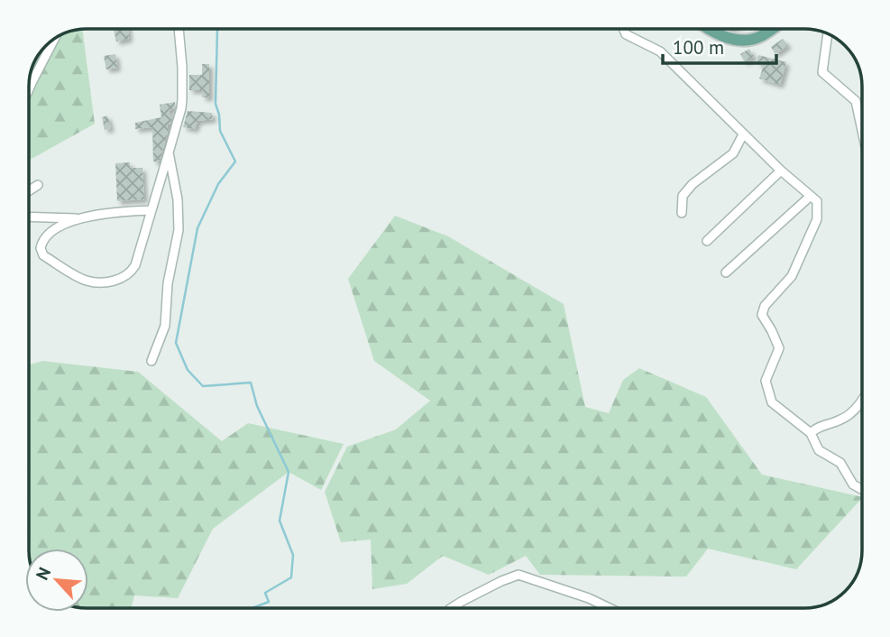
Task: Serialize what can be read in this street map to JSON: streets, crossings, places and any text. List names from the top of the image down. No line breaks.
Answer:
{"scale_bar":"100 m","north":"top left"}
